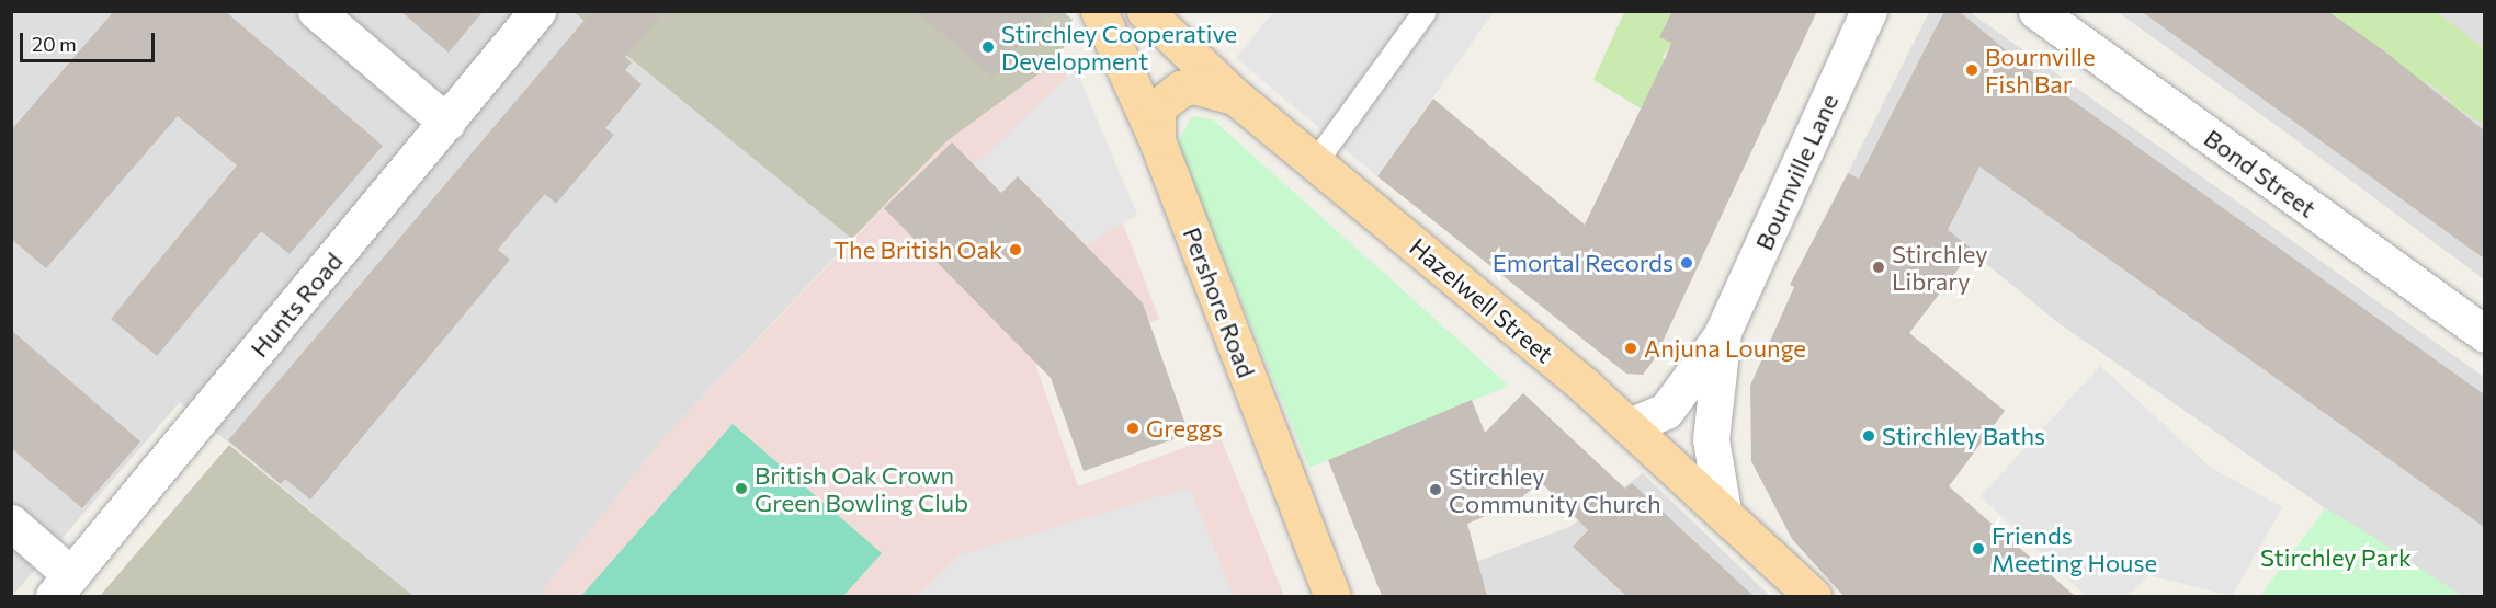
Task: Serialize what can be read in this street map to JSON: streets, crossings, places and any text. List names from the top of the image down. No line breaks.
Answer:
{"streets":{"main road":["Hazelwell Street","Pershore Road"],"street":["Bournville Lane","Bond Street","Hunts Road"]},"crossings":[["Bournville Lane","Hazelwell Street"]],"parks":["Stirchley Park"],"places":["Stirchley Cooperative Development","Bournville Fish Bar","The British Oak","Emortal Records","Stirchley Library","Anjuna Lounge","Greggs","Stirchley Baths","British Oak Crown Green Bowling Club","Stirchley Community Church","Friends Meeting House"],"scale_bar":"20 m"}
